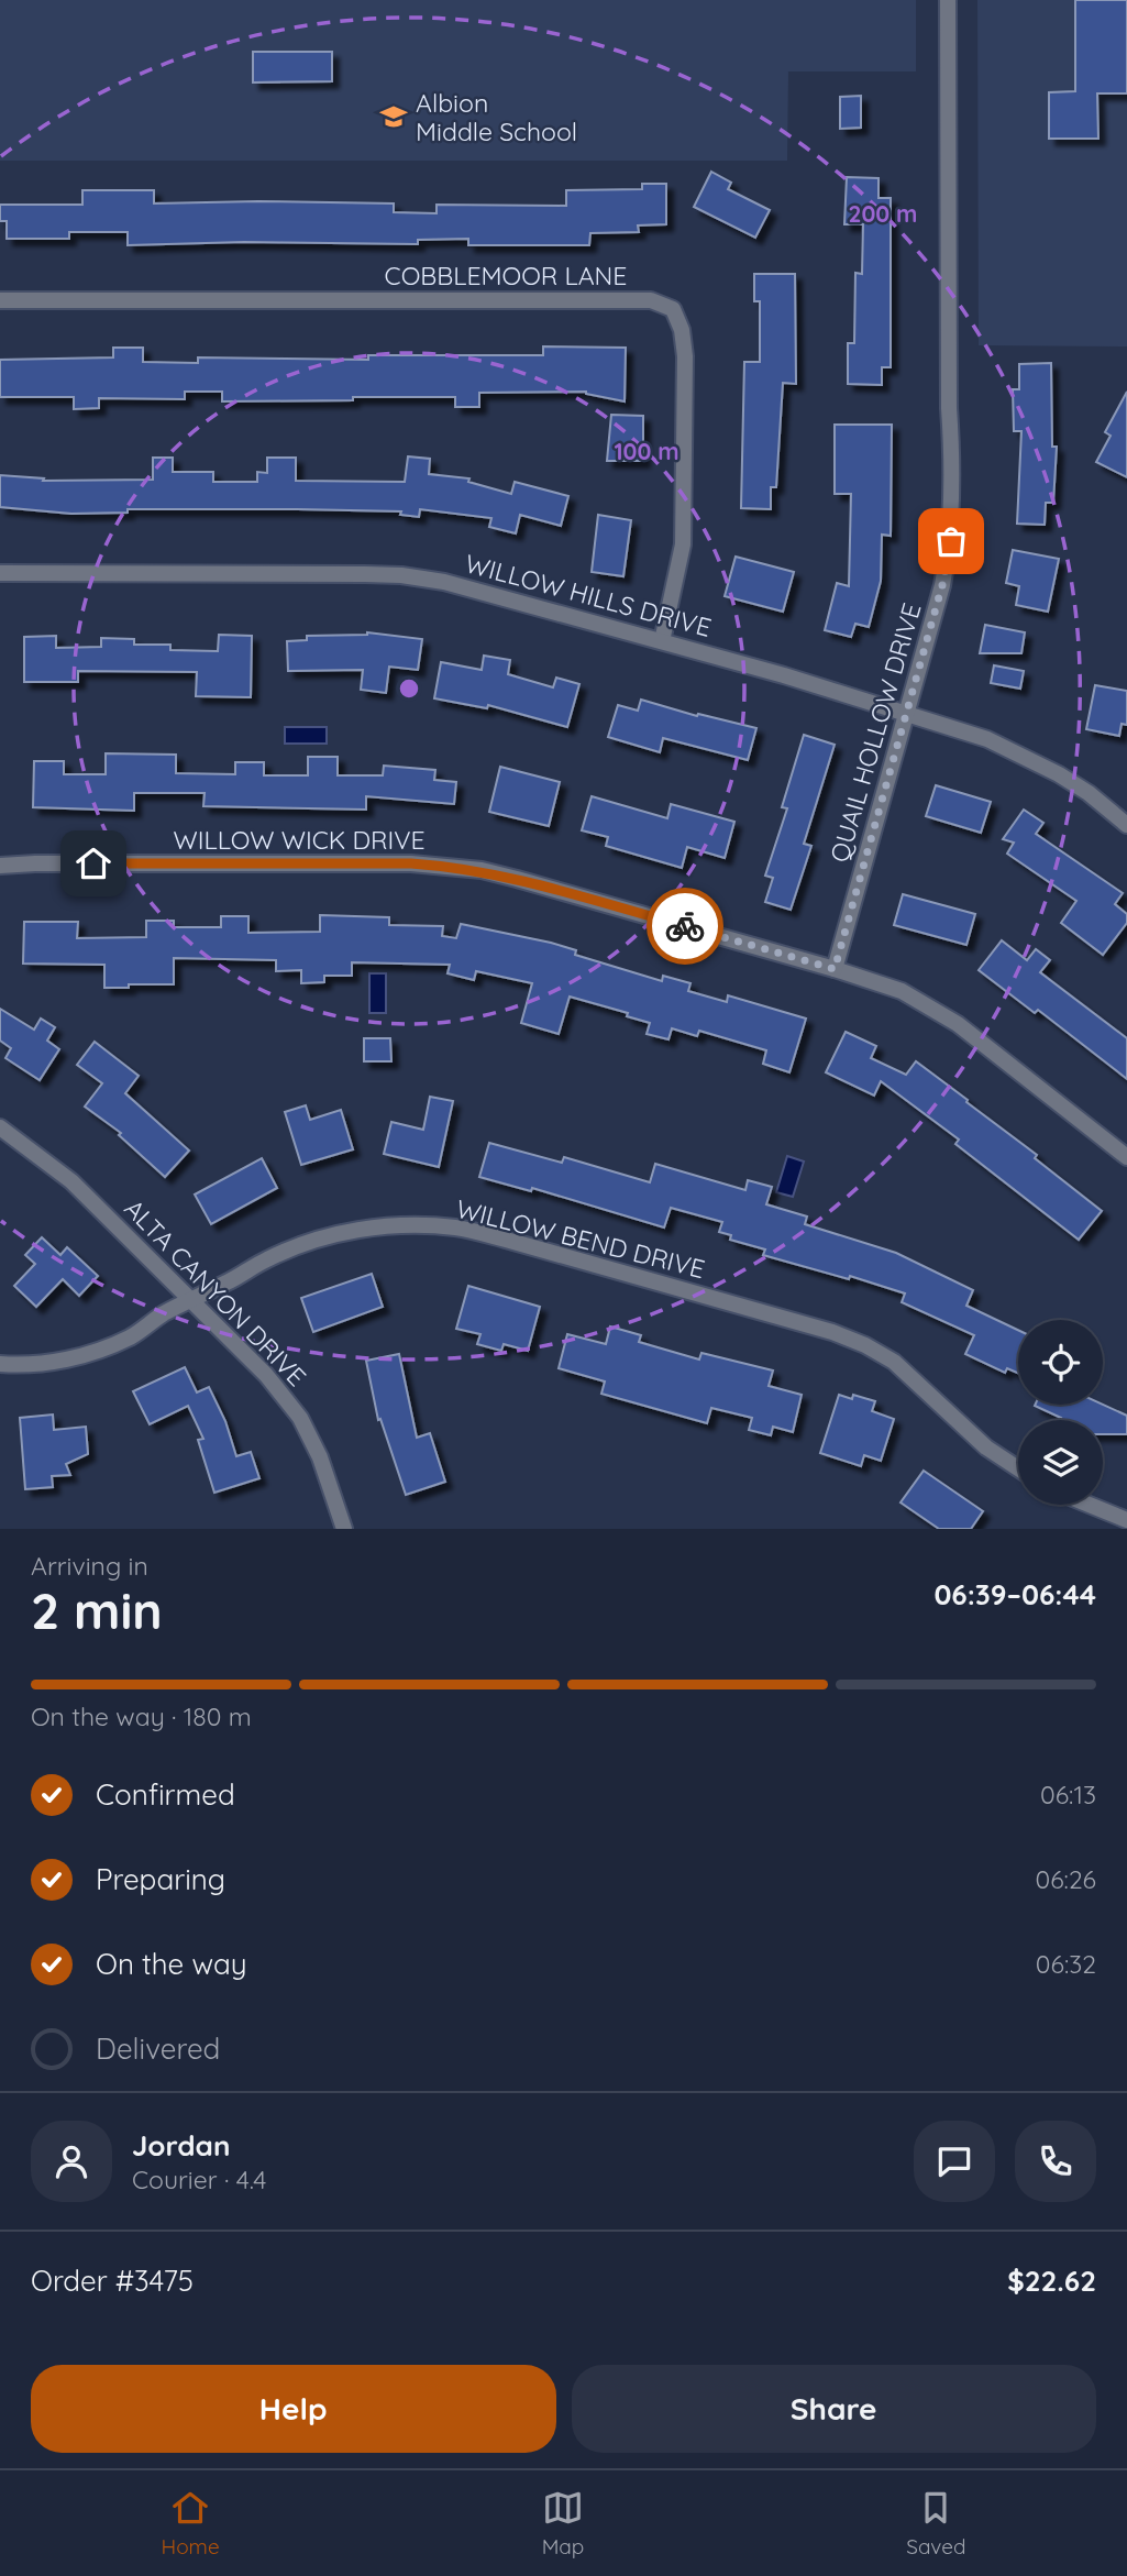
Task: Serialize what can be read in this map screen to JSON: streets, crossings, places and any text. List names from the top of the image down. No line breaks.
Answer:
{"streets":{"street":["COBBLEMOOR LANE","WILLOW HILLS DRIVE","QUAIL HOLLOW DRIVE","WILLOW WICK DRIVE","WILLOW BEND DRIVE","ALTA CANYON DRIVE"]},"crossings":[["COBBLEMOOR LANE","WILLOW HILLS DRIVE"],["WILLOW HILLS DRIVE","QUAIL HOLLOW DRIVE"],["QUAIL HOLLOW DRIVE","WILLOW WICK DRIVE"],["WILLOW BEND DRIVE","ALTA CANYON DRIVE"]],"places":{"school or university":["Albion Middle School"]},"page":{"heading":["2 min","Arriving in","06:39–06:44"],"panel":["Jordan","Courier · 4.4","Order #3475","$22.62"],"bar":"On the way · 180 m","list":[["Confirmed","06:13"],["Preparing","06:26"],["On the way","06:32"],"Delivered"],"buttons":["Help","Share"],"tabs":["Home","Map","Saved"]},"rings":["200 m","100 m"]}
